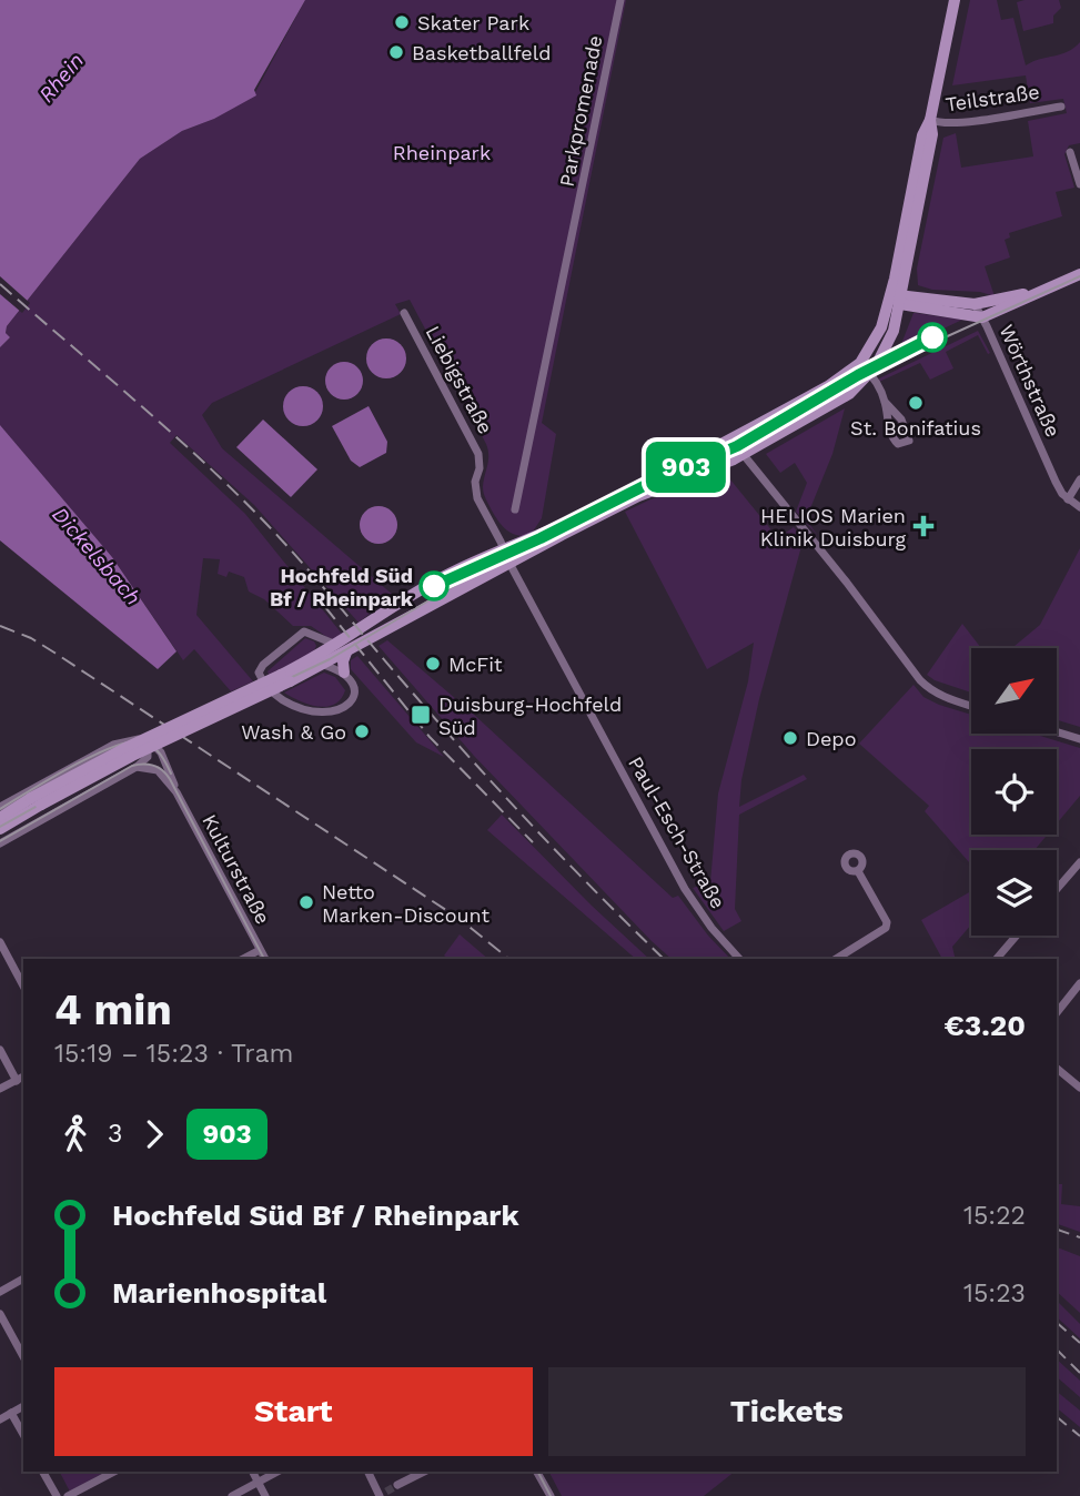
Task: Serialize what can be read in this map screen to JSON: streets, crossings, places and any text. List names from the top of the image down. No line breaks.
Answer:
{"streets":{"street":["Teilstraße","Parkpromenade","Liebigstraße","Wörthstraße","Paul-Esch-Straße","Kulturstraße"]},"crossings":[["Liebigstraße","Paul-Esch-Straße"]],"water":["Rhein","Dickelsbach"],"parks":["Rheinpark"],"places":{"other":["Skater Park","Basketballfeld","St. Bonifatius","Hochfeld Süd Bf / Rheinpark","McFit","Wash & Go","Depo","Netto Marken-Discount"],"health":["HELIOS Marien Klinik Duisburg"],"transit":["Duisburg-Hochfeld Süd"]},"lines":["tram line 903"],"north":"top right","page":{"on_map":"903","heading":["4 min","15:19 – 15:23 · Tram","€3.20"],"legs":["3","903"],"list":[{"name":"Hochfeld Süd Bf / Rheinpark","value":"15:22"},{"name":"Marienhospital","value":"15:23"}],"buttons":["Start","Tickets"]}}
